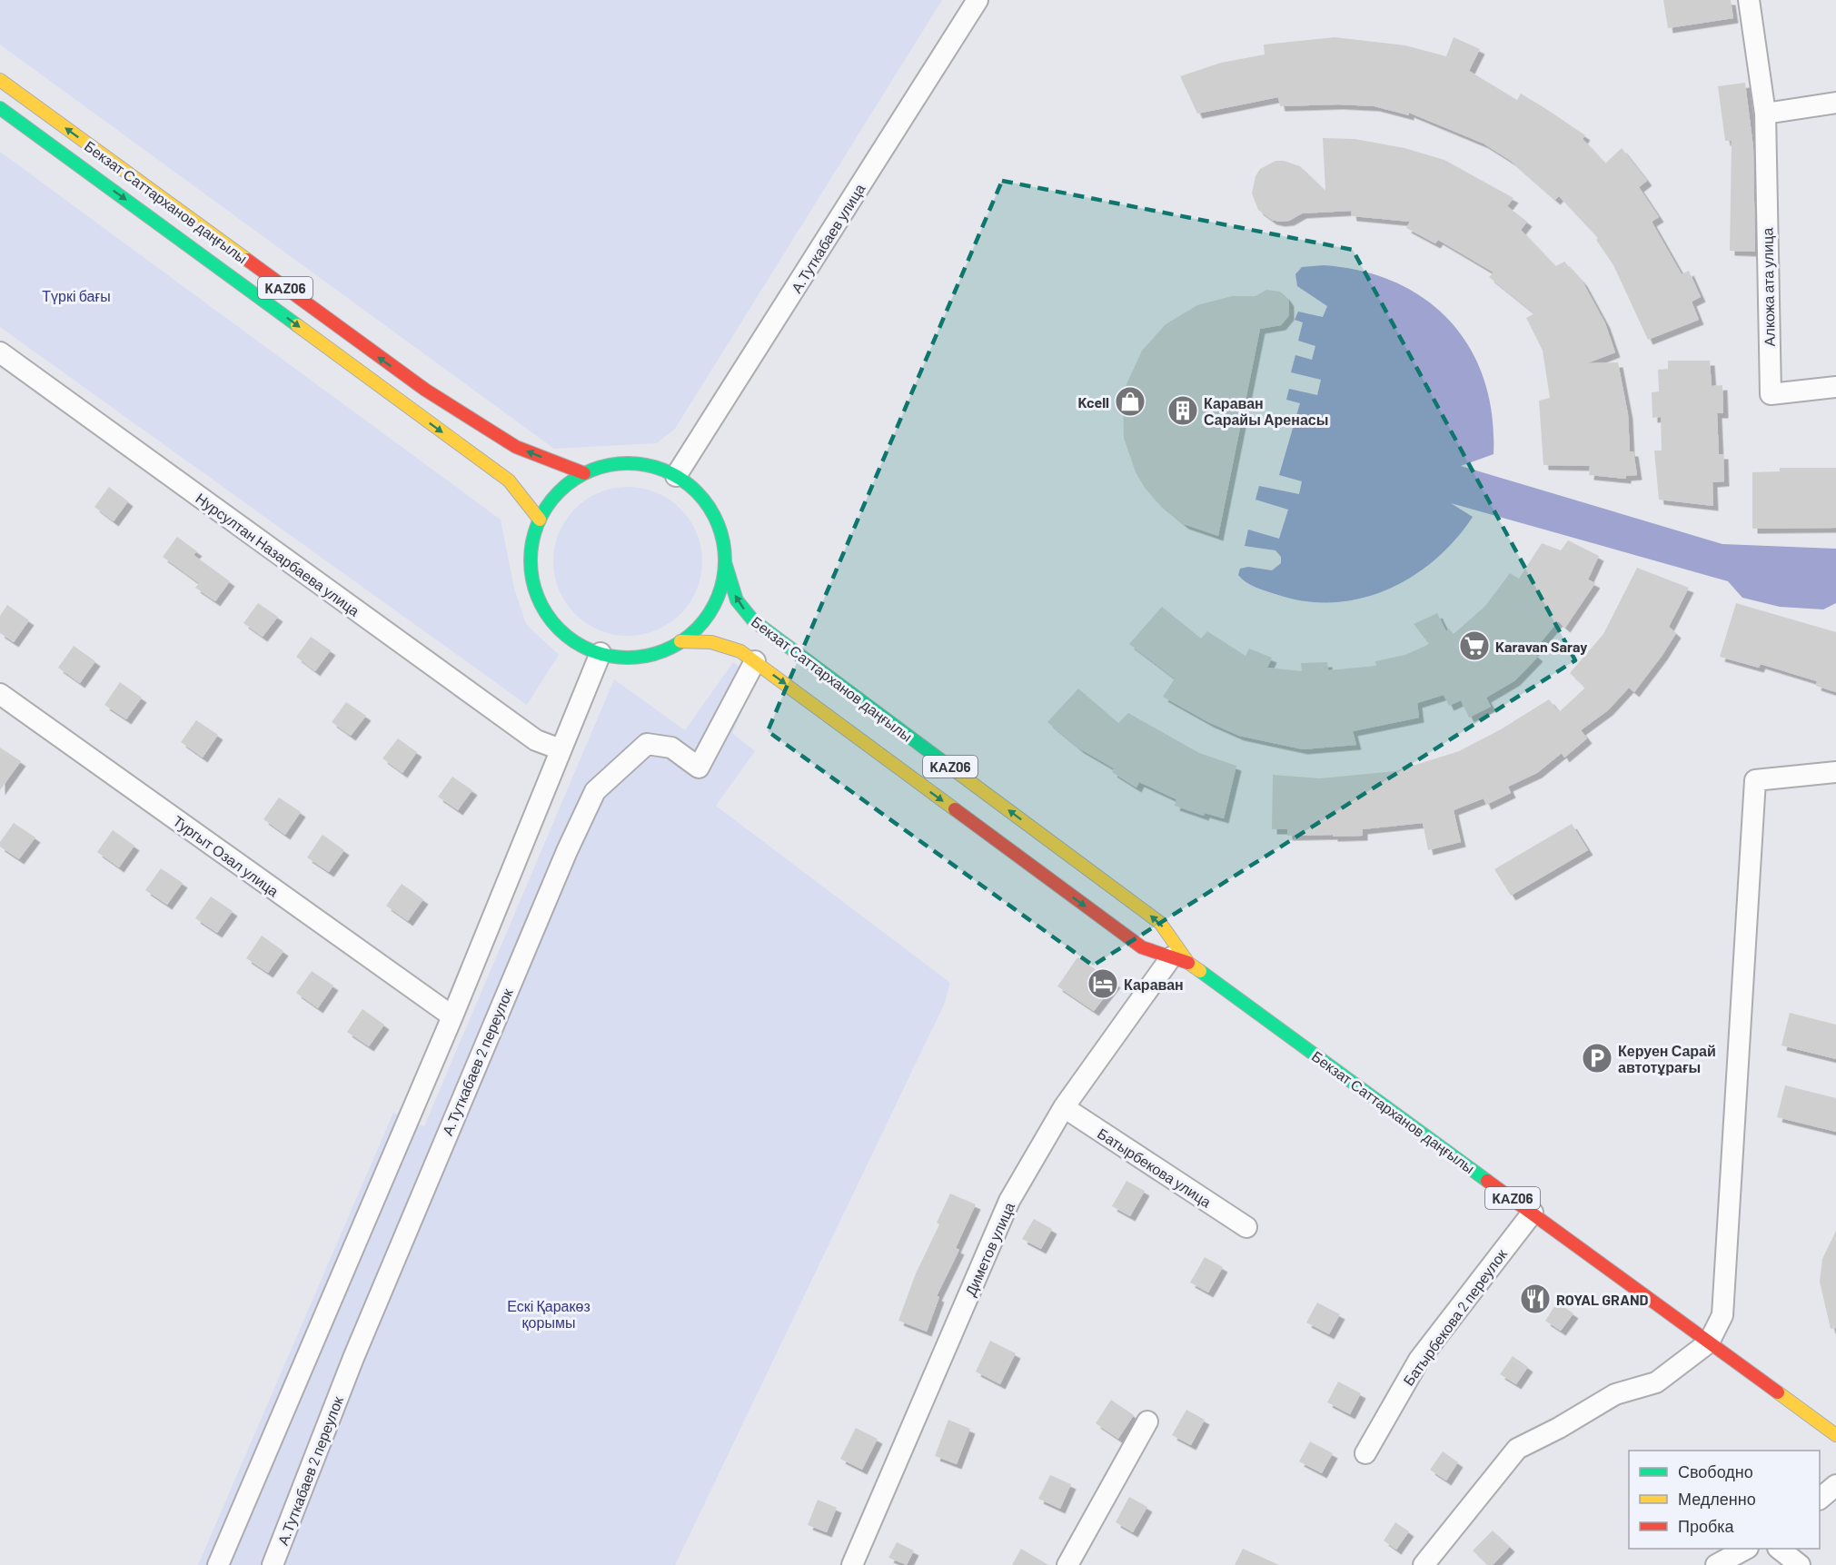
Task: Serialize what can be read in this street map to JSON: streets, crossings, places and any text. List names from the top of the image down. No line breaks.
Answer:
{"streets":{"main road":["Бекзат Саттарханов даңғылы","KАZ06"],"street":["А.Туткабаев улица","Алкожа ата улица","Нурсултан Назарбаева улица","Тургыт Озал улица","А.Туткабаев 2 переулок","Батырбекова улица","Диметов улица","Батырбекова 2 переулок"]},"crossings":[["Бекзат Саттарханов даңғылы","А.Туткабаев улица"],["Бекзат Саттарханов даңғылы","KАZ06"],["Бекзат Саттарханов даңғылы","А.Туткабаев 2 переулок"],["Бекзат Саттарханов даңғылы","Диметов улица"],["Бекзат Саттарханов даңғылы","Батырбекова 2 переулок"],["А.Туткабаев улица","KАZ06"],["Батырбекова улица","Диметов улица"]],"parks":["Түркі бағы","Ескі Қаракөз қорымы"],"places":{"shop":["Kcell"],"building":["Караван Сарайы Аренасы"],"supermarket":["Karavan Saray"],"hotel":["Караван"],"parking":["Керуен Сарай автотұрағы"],"restaurant":["ROYAL GRAND"]},"legend":["Свободно","Медленно","Пробка"]}
